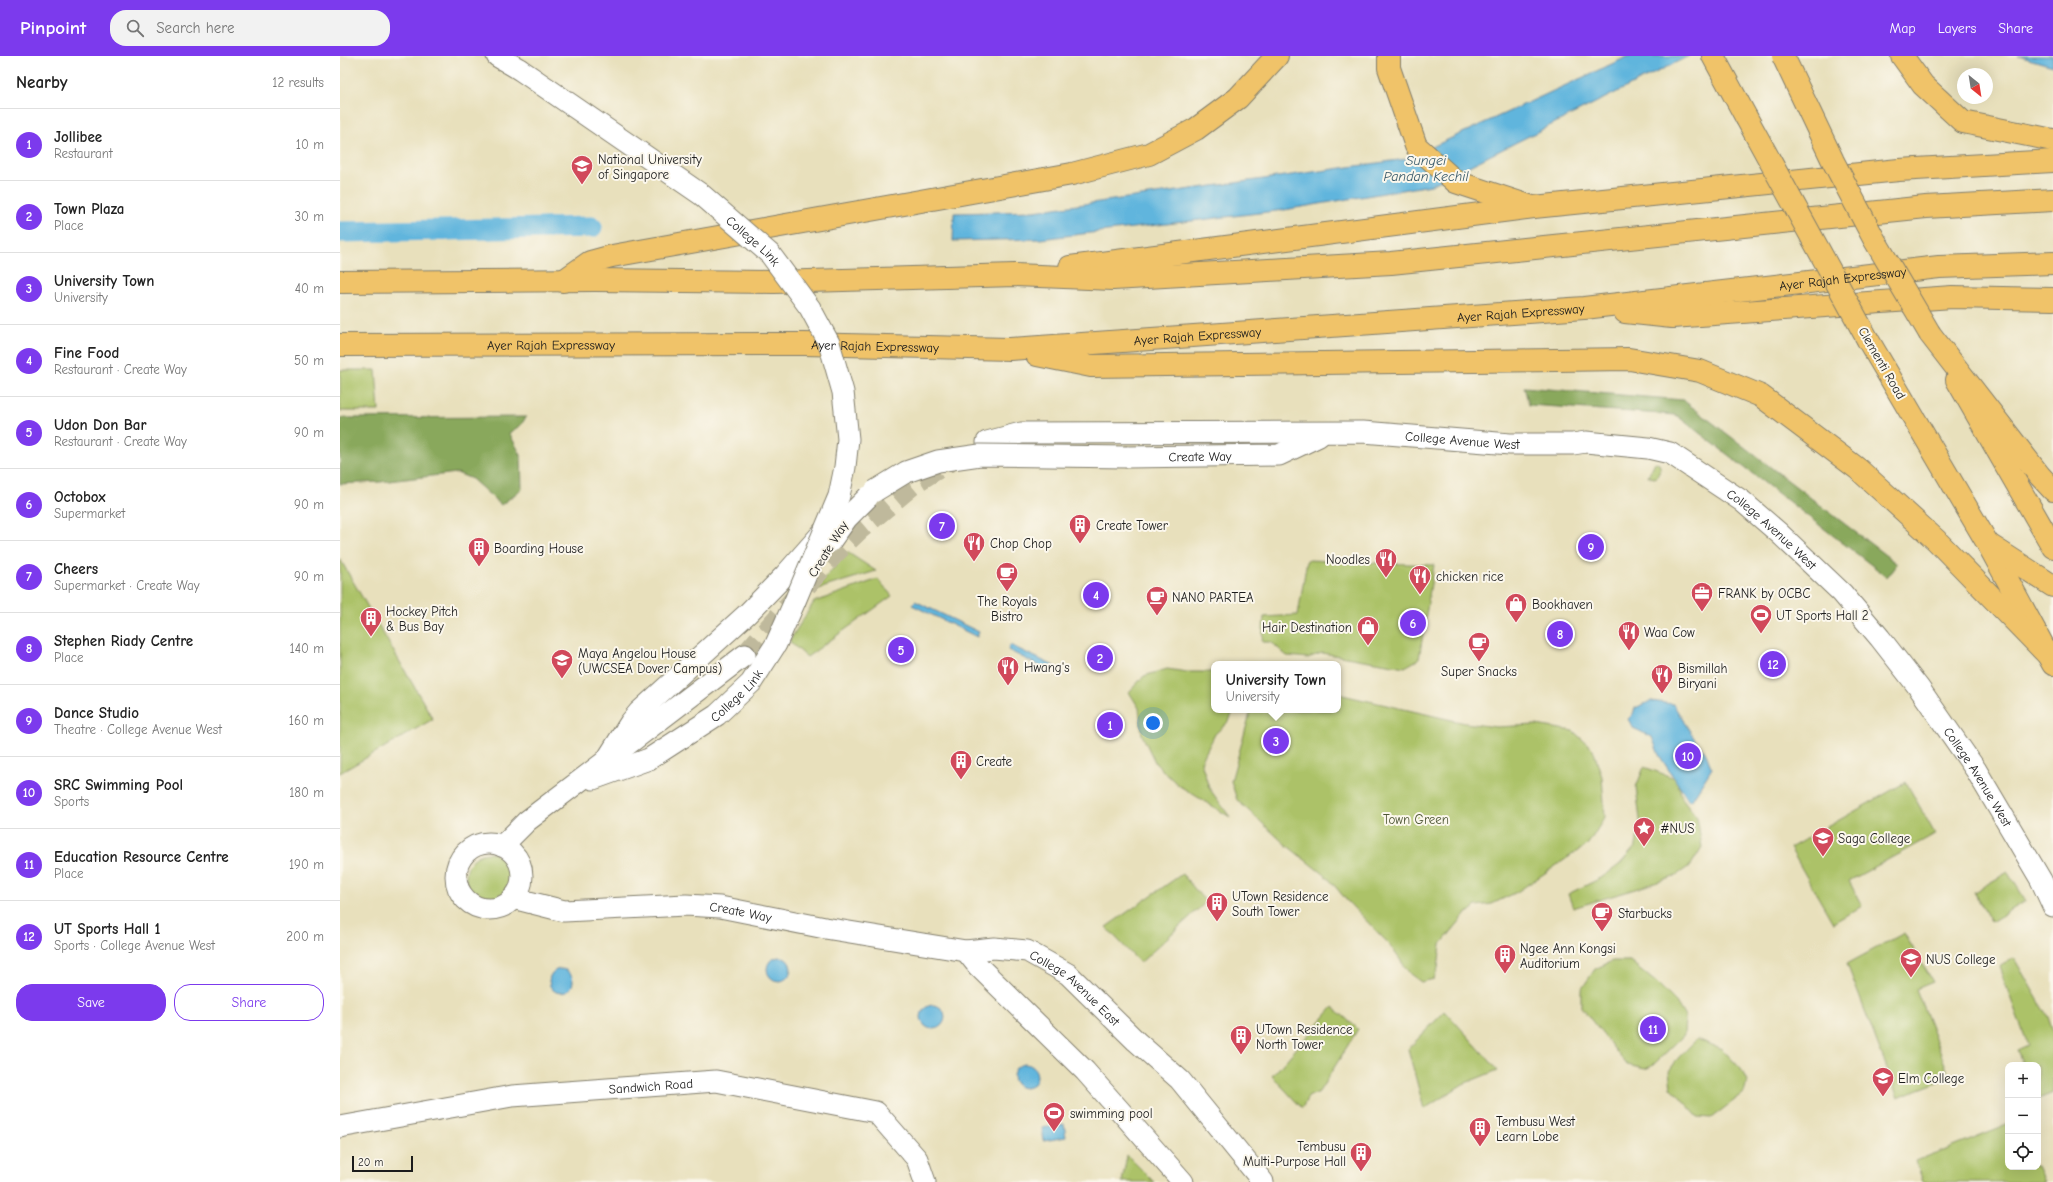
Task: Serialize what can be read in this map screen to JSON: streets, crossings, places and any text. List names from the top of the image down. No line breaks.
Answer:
{"streets":{"main road":["Ayer Rajah Expressway","Clementi Road"],"street":["College Link","College Avenue West","Create Way","College Avenue East","Sandwich Road"]},"crossings":[["College Link","Create Way"],["College Avenue West","Create Way"],["Create Way","College Avenue East"]],"water":["Sungei Pandan Kechil"],"parks":["Town Green"],"places":{"school or university":["National University of Singapore","Maya Angelou House (UWCSEA Dover Campus)","Saga College","NUS College","Elm College"],"building":["Create Tower","Boarding House","Hockey Pitch & Bus Bay","Create","UTown Residence South Tower","Ngee Ann Kongsi Auditorium","UTown Residence North Tower","Tembusu West Learn Lobe","Tembusu Multi-Purpose Hall"],"restaurant":["Chop Chop","Noodles","chicken rice","Waa Cow","Hwang's","Bismillah Biryani"],"cafe":["The Royals Bistro","NANO PARTEA","Super Snacks","Starbucks"],"office":["FRANK by OCBC"],"shop":["Bookhaven","Hair Destination"],"sports":["UT Sports Hall 2","swimming pool"],"place":["#NUS"]},"scale_bar":"20 m","north":"bottom right","page":{"header":"Pinpoint","search":"Search here","nav":["Map","Layers","Share"],"heading":["Nearby","12 results"],"list":[{"mark":"1","name":"Jollibee","note":"Restaurant","value":"10 m"},{"mark":"2","name":"Town Plaza","note":"Place","value":"30 m"},{"mark":"3","name":"University Town","note":"University","value":"40 m"},{"mark":"4","name":"Fine Food","note":"Restaurant · Create Way","value":"50 m"},{"mark":"5","name":"Udon Don Bar","note":"Restaurant · Create Way","value":"90 m"},{"mark":"6","name":"Octobox","note":"Supermarket","value":"90 m"},{"mark":"7","name":"Cheers","note":"Supermarket · Create Way","value":"90 m"},{"mark":"8","name":"Stephen Riady Centre","note":"Place","value":"140 m"},{"mark":"9","name":"Dance Studio","note":"Theatre · College Avenue West","value":"160 m"},{"mark":"10","name":"SRC Swimming Pool","note":"Sports","value":"180 m"},{"mark":"11","name":"Education Resource Centre","note":"Place","value":"190 m"},{"mark":"12","name":"UT Sports Hall 1","note":"Sports · College Avenue West","value":"200 m"}],"pins":["7","9","4","6","8","5","2","12","1","3","10","11"],"popup":["University Town","University"],"buttons":["Save","Share"],"map_buttons":["+","−"],"scale":"20 m"}}
